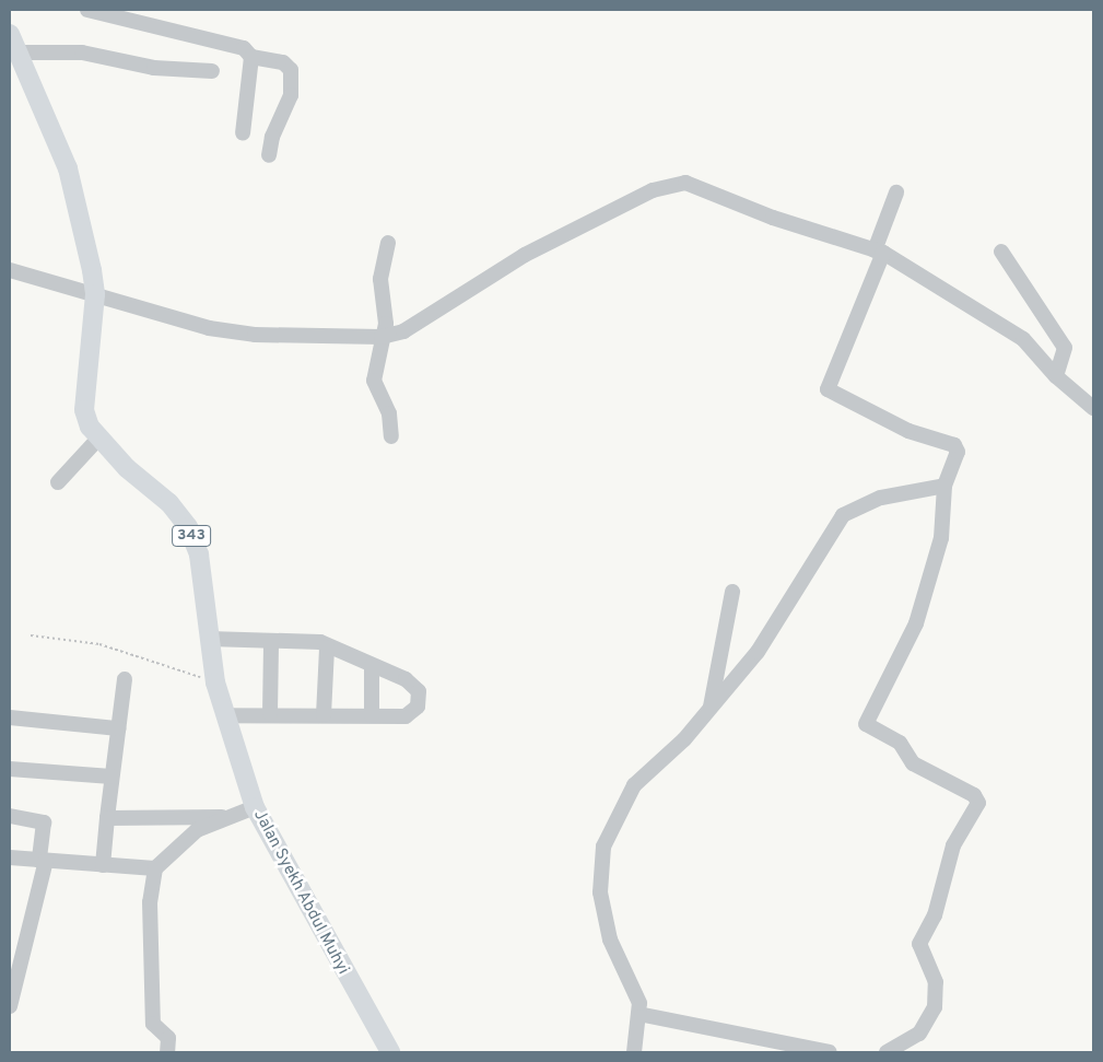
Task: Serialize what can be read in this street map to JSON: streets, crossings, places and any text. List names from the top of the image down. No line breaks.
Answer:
{"streets":{"main road":["343","Jalan Syekh Abdul Muhyi"]}}
